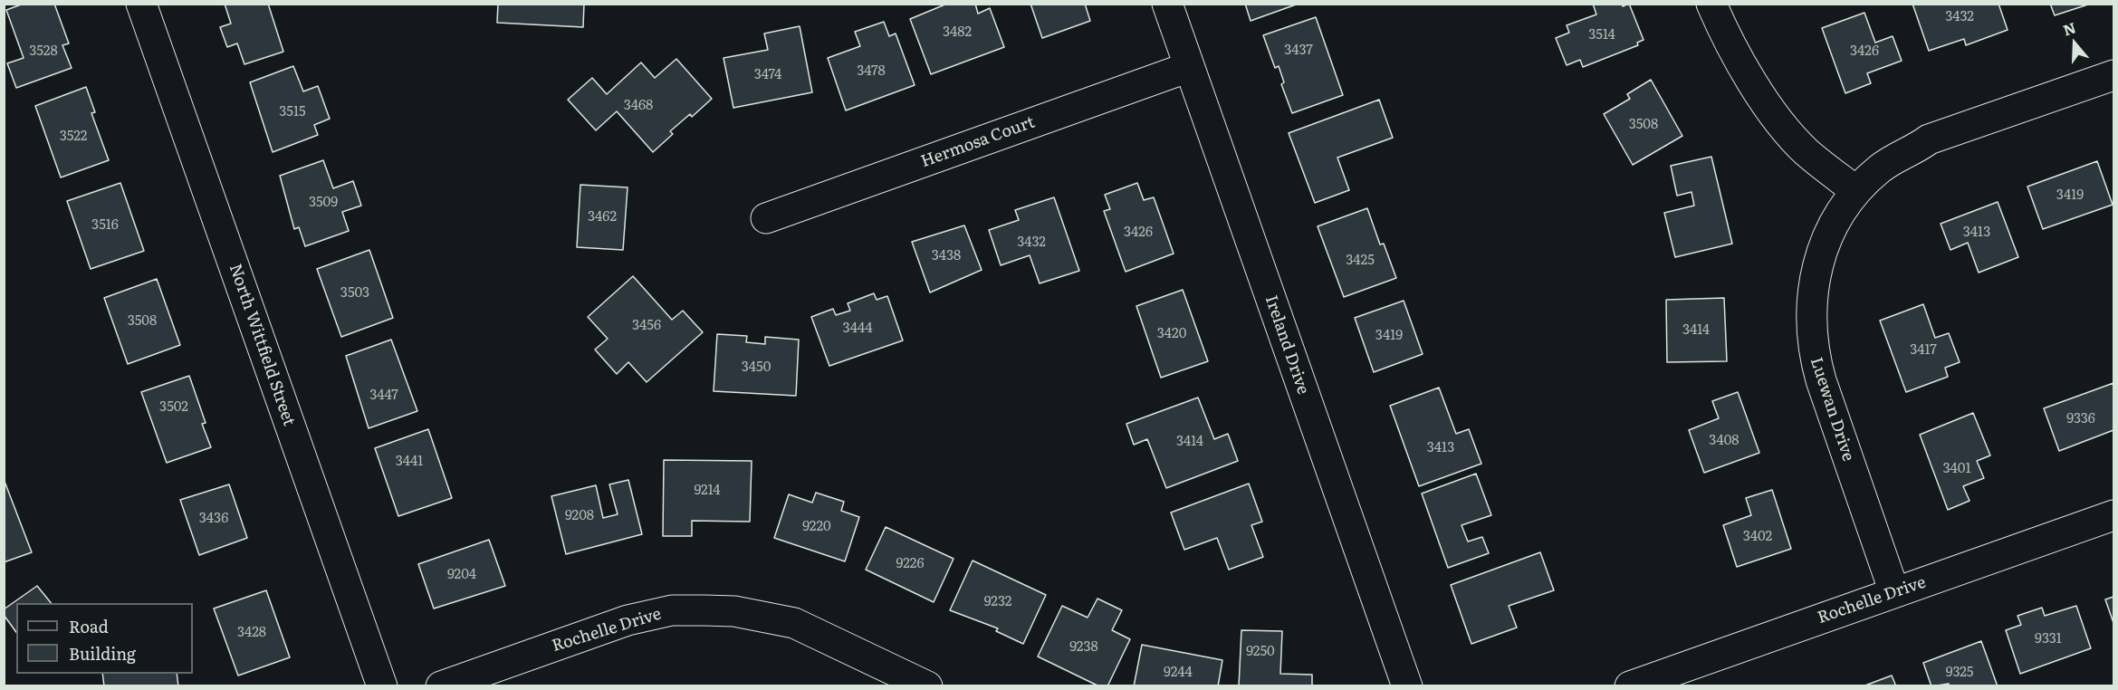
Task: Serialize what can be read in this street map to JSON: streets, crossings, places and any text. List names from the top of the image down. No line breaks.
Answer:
{"streets":{"street":["Hermosa Court","North Wittfield Street","Ireland Drive","Luewan Drive","Rochelle Drive"]},"crossings":[["Hermosa Court","Ireland Drive"],["Luewan Drive","Rochelle Drive"]],"house_numbers":["3432","3482","3514","3437","3528","3426","3478","3474","3468","3515","3508","3522","3419","3509","3462","3516","3426","3413","3432","3438","3425","3503","3508","3456","3444","3414","3420","3419","3417","3450","3447","3502","9336","3408","3414","3413","3441","3401","9214","9208","3436","9220","3402","9226","9204","9232","3428","9331","9238","9250","9244","9325"],"legend":["Road","Building"],"north":"top"}
